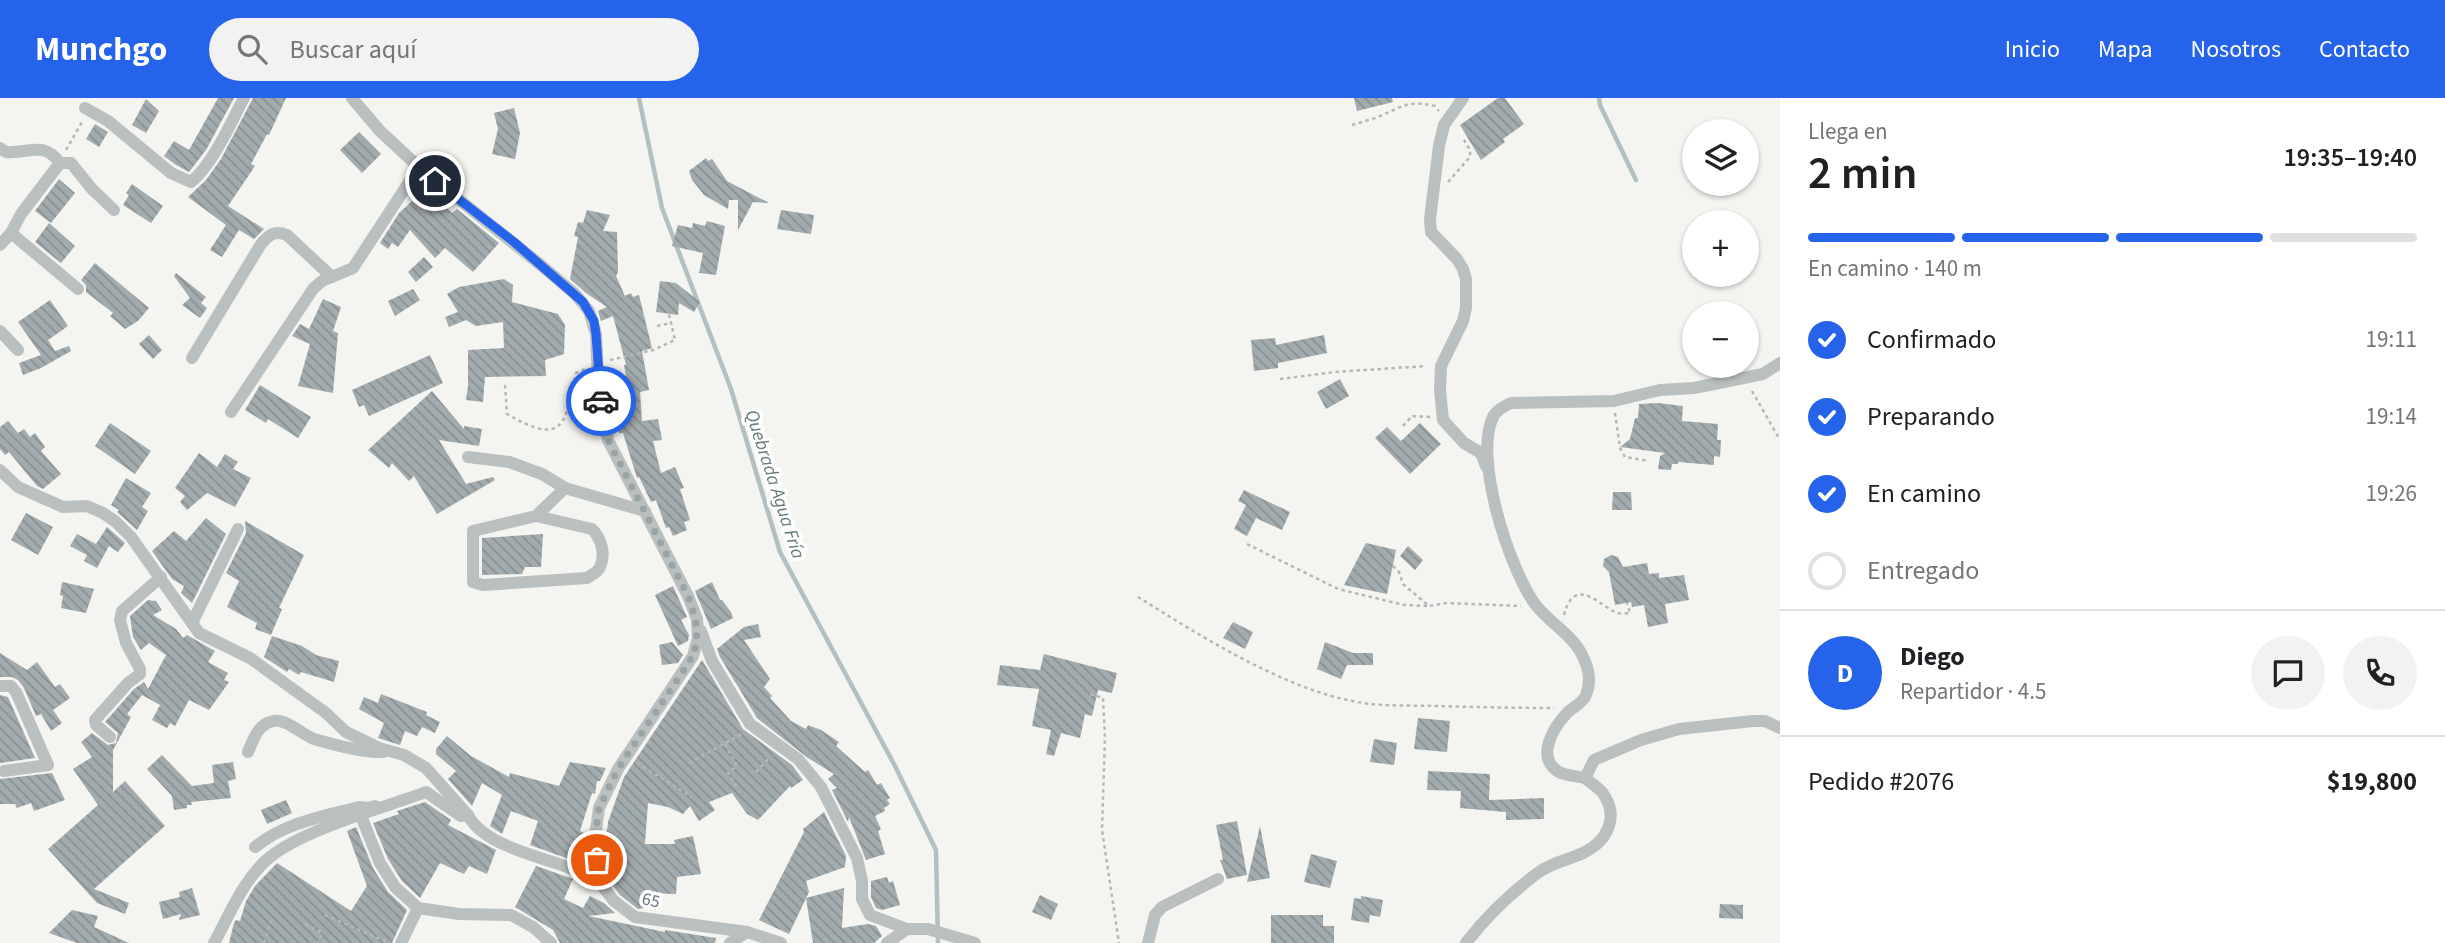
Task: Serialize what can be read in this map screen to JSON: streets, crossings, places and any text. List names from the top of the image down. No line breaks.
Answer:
{"streets":{"street":["65"]},"water":["Quebrada Agua Fría"],"page":{"header":"Munchgo","search":"Buscar aquí","nav":["Inicio","Mapa","Nosotros","Contacto"],"heading":["2 min","Llega en","19:35–19:40"],"panel":["Diego","Repartidor · 4.5","Pedido #2076","$19,800"],"map_buttons":["+","−"],"bar":"En camino · 140 m","list":[["Confirmado","19:11"],["Preparando","19:14"],["En camino","19:26"],"Entregado"],"round":"D"}}
